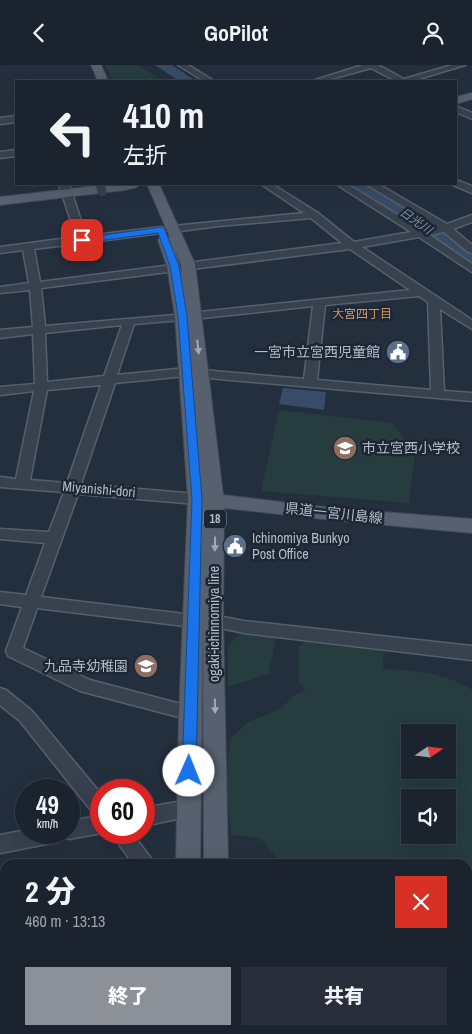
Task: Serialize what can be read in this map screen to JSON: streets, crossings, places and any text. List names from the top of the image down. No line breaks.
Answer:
{"streets":{"main road":["県道一宮川島線","18","ogaki-ichinnomiya line"],"street":["Miyanishi-dori"]},"crossings":[["Miyanishi-dori","県道一宮川島線"],["Miyanishi-dori","ogaki-ichinnomiya line"],["県道一宮川島線","ogaki-ichinnomiya line"]],"districts":["大宮四丁目"],"water":["日光川"],"places":{"public building":["一宮市立宮西児童館","Ichinomiya Bunkyo Post Office"],"school or university":["市立宮西小学校","九品寺幼稚園"]},"north":"right","page":{"header":"GoPilot","turn":["410 m","左折"],"speed":"49 km/h","limit":"60","heading":["2 分","460 m · 13:13"],"buttons":["終了","共有"]}}
